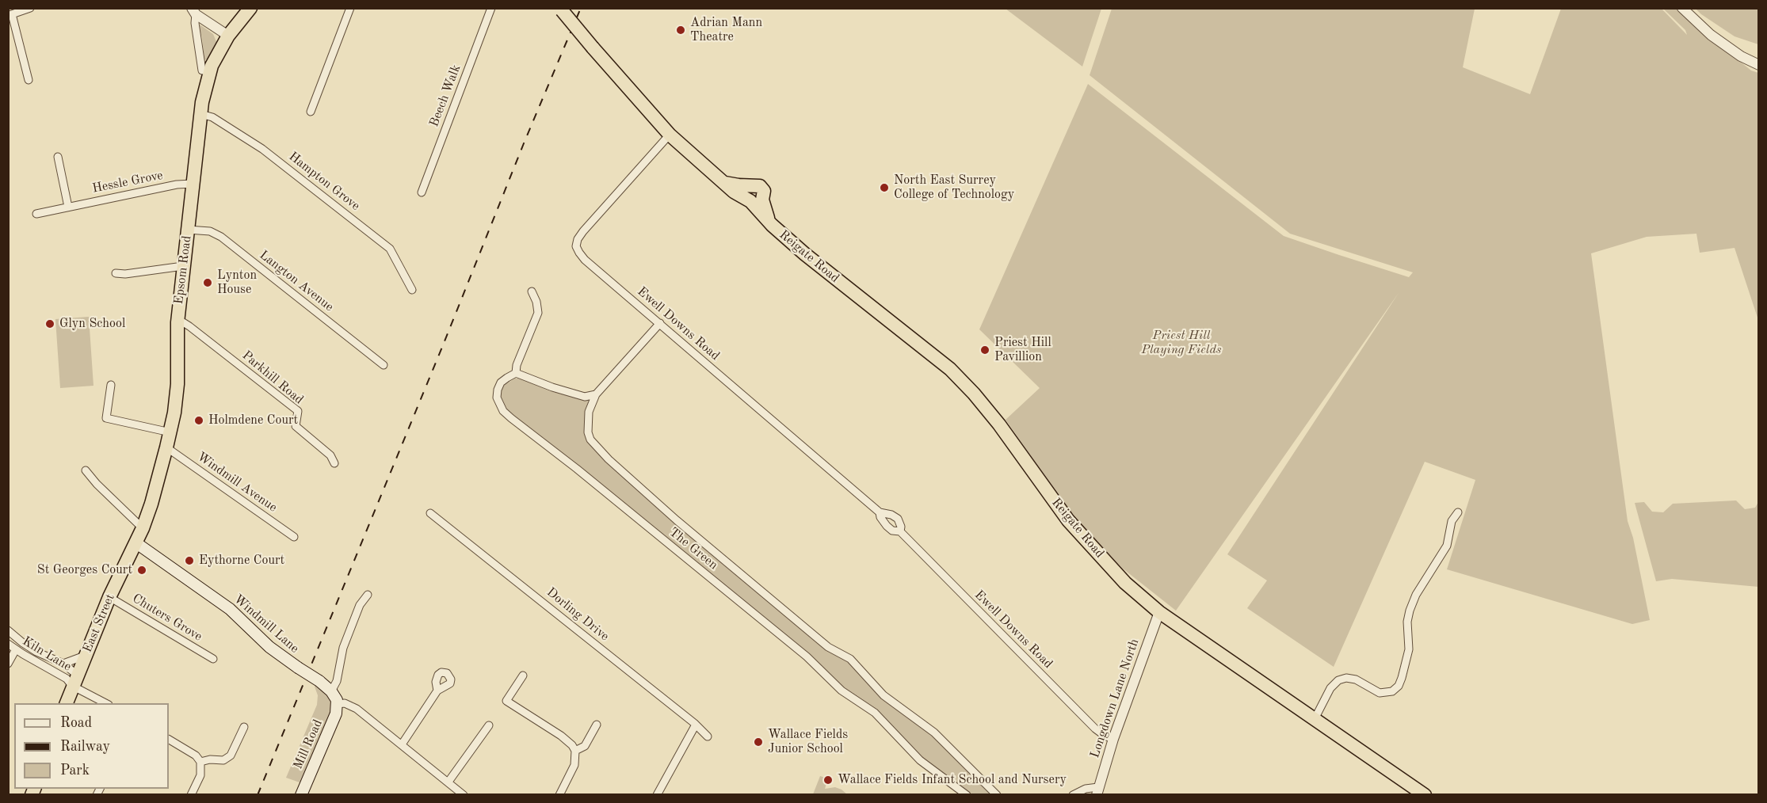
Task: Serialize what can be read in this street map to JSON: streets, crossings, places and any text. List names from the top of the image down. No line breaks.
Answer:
{"streets":{"highway":["Reigate Road","Epsom Road","East Street"],"main road":["Windmill Lane","Mill Road"],"street":["Beech Walk","Hampton Grove","Hessle Grove","Langton Avenue","Ewell Downs Road","Parkhill Road","Windmill Avenue","The Green","Dorling Drive","Chuters Grove","Kiln Lane","Longdown Lane North"]},"crossings":[["Hampton Grove","Epsom Road"],["Hessle Grove","Epsom Road"],["Reigate Road","Ewell Downs Road"],["Reigate Road","Longdown Lane North"],["Epsom Road","Langton Avenue"],["Epsom Road","Parkhill Road"],["Epsom Road","Windmill Avenue"],["Epsom Road","East Street"],["Epsom Road","Windmill Lane"],["Ewell Downs Road","The Green"],["Ewell Downs Road","Longdown Lane North"],["Chuters Grove","East Street"],["East Street","Windmill Lane"],["East Street","Kiln Lane"],["Windmill Lane","Mill Road"]],"parks":["Priest Hill Playing Fields"],"places":["Adrian Mann Theatre","North East Surrey College of Technology","Lynton House","Glyn School","Priest Hill Pavillion","Holmdene Court","Eythorne Court","St Georges Court","Wallace Fields Junior School","Wallace Fields Infant School and Nursery"],"legend":["Road","Railway","Park"]}
